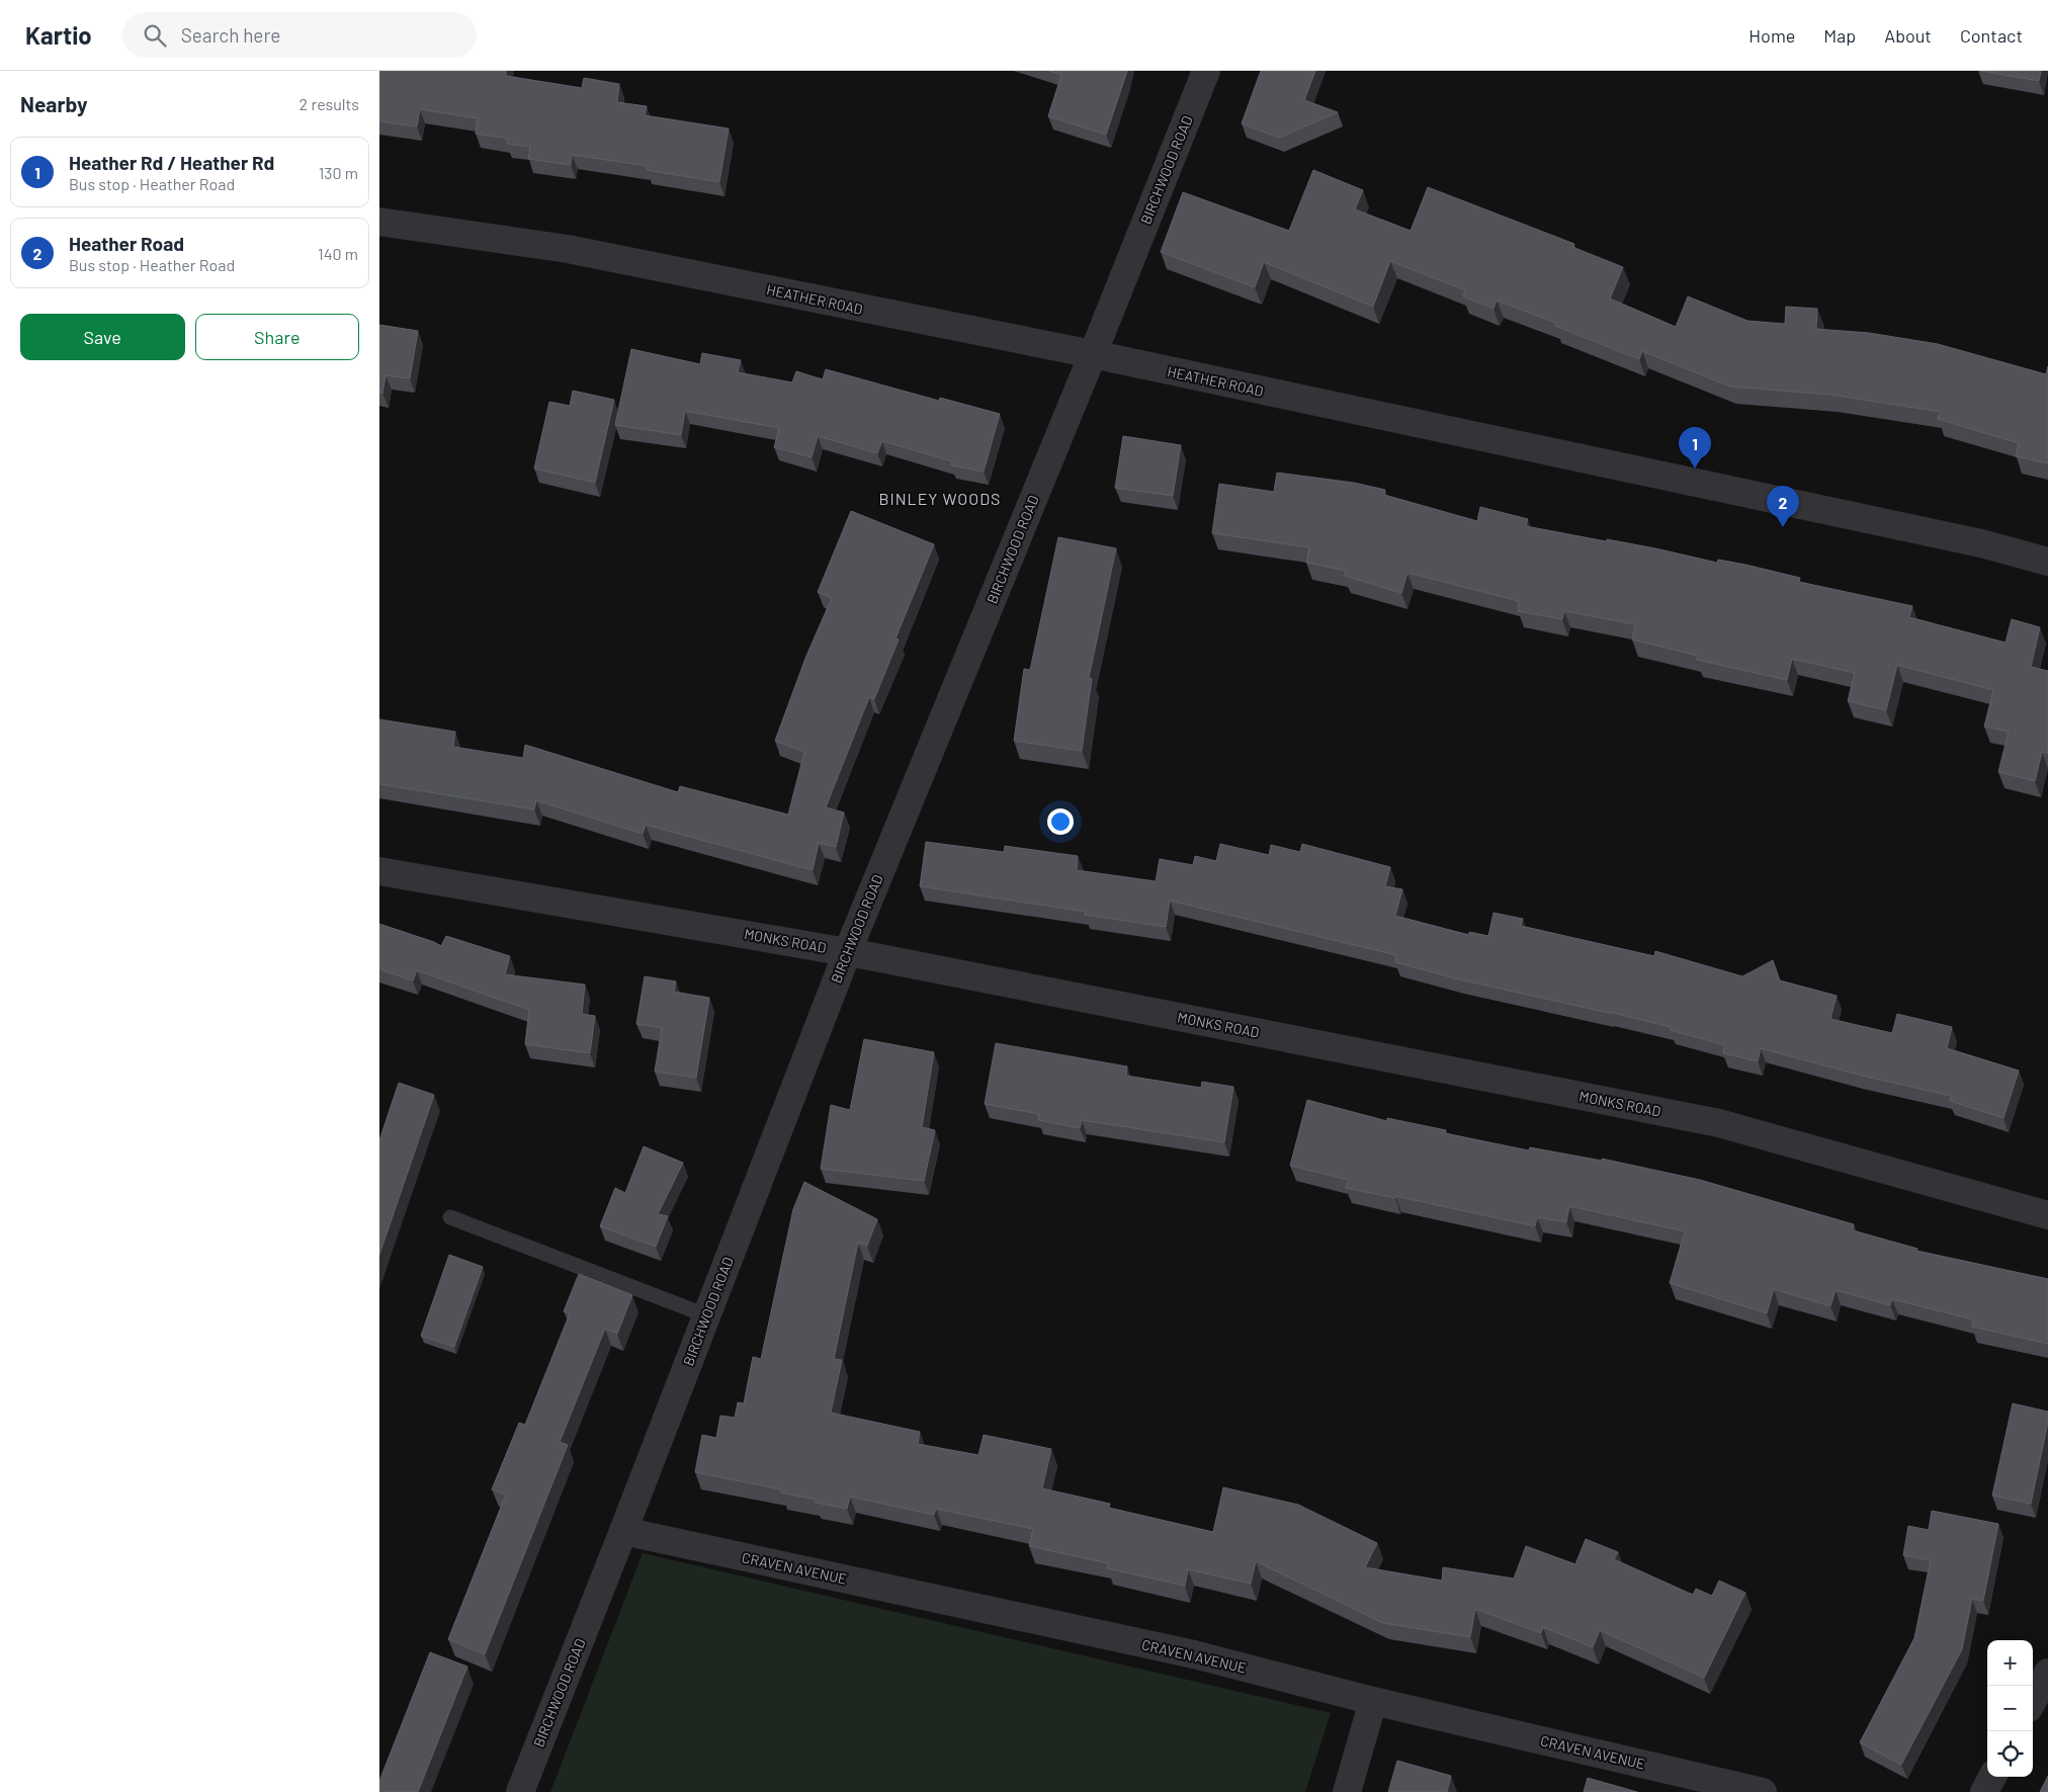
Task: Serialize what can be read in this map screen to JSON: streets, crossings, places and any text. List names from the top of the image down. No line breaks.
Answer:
{"streets":{"street":["BIRCHWOOD ROAD","HEATHER ROAD","MONKS ROAD","CRAVEN AVENUE"]},"crossings":[["BIRCHWOOD ROAD","HEATHER ROAD"],["BIRCHWOOD ROAD","MONKS ROAD"],["BIRCHWOOD ROAD","CRAVEN AVENUE"]],"districts":["BINLEY WOODS"],"page":{"header":"Kartio","search":"Search here","nav":["Home","Map","About","Contact"],"heading":["Nearby","2 results"],"list":[{"mark":"1","name":"Heather Rd / Heather Rd","note":"Bus stop · Heather Road","value":"130 m"},{"mark":"2","name":"Heather Road","note":"Bus stop · Heather Road","value":"140 m"}],"buttons":["Save","Share"],"pins":["1","2"],"map_buttons":["+","−"]}}
